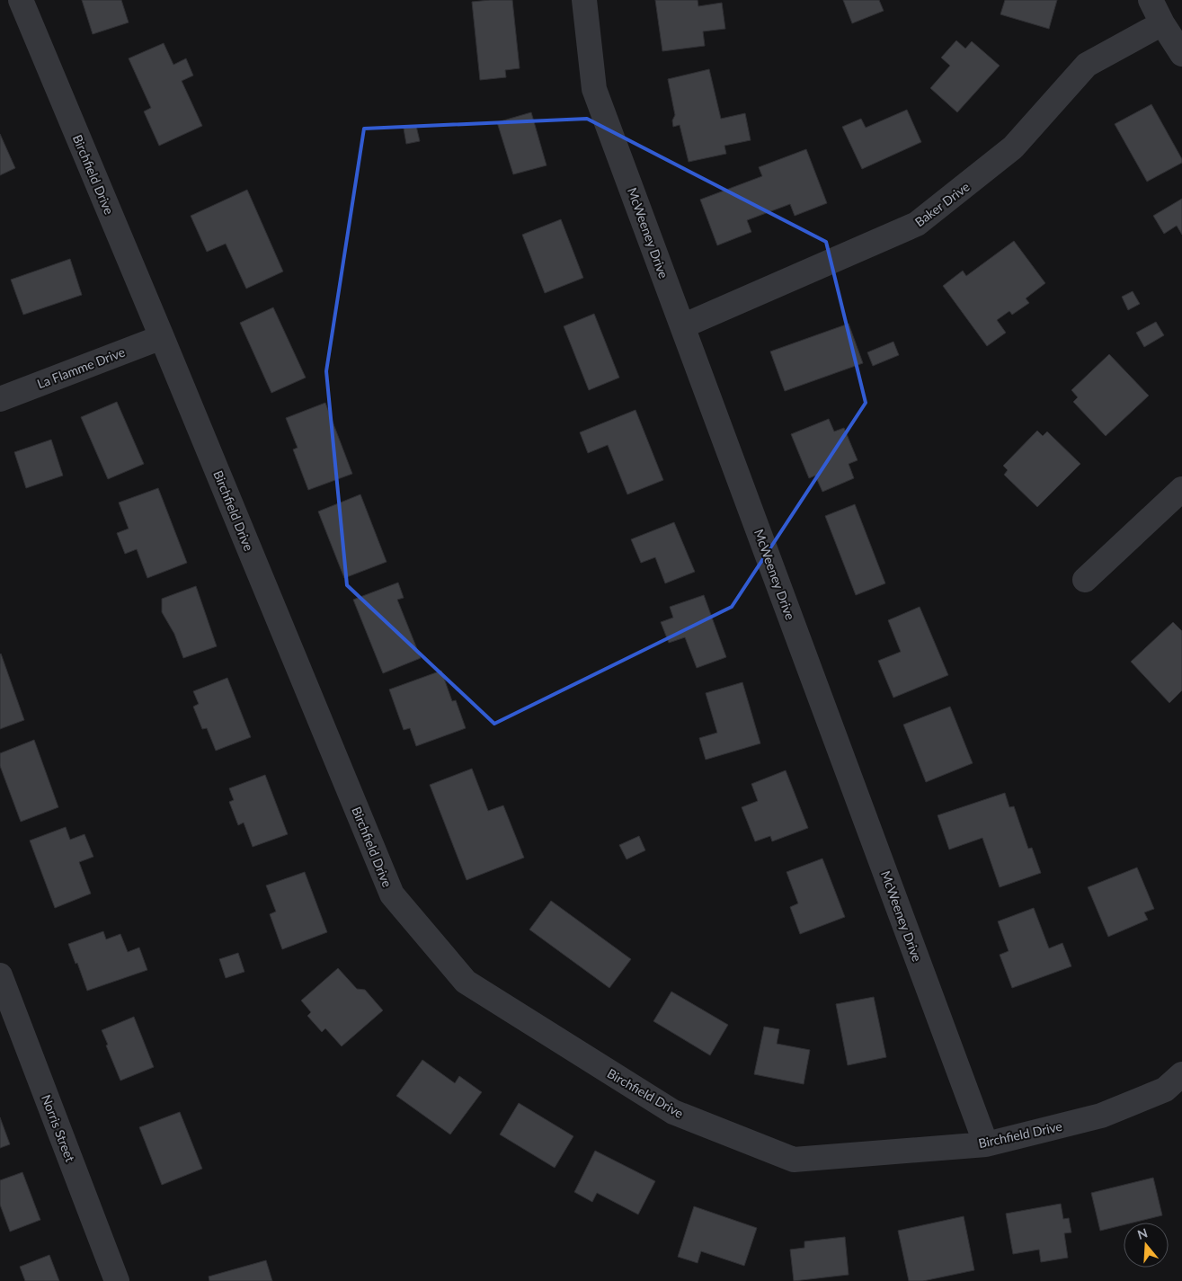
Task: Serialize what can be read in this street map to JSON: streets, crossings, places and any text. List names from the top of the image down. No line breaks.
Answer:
{"streets":{"street":["Birchfield Drive","Baker Drive","McWeeney Drive","La Flamme Drive","Norris Street"]},"crossings":[["Birchfield Drive","McWeeney Drive"],["Birchfield Drive","La Flamme Drive"],["Baker Drive","McWeeney Drive"]],"north":"top"}
